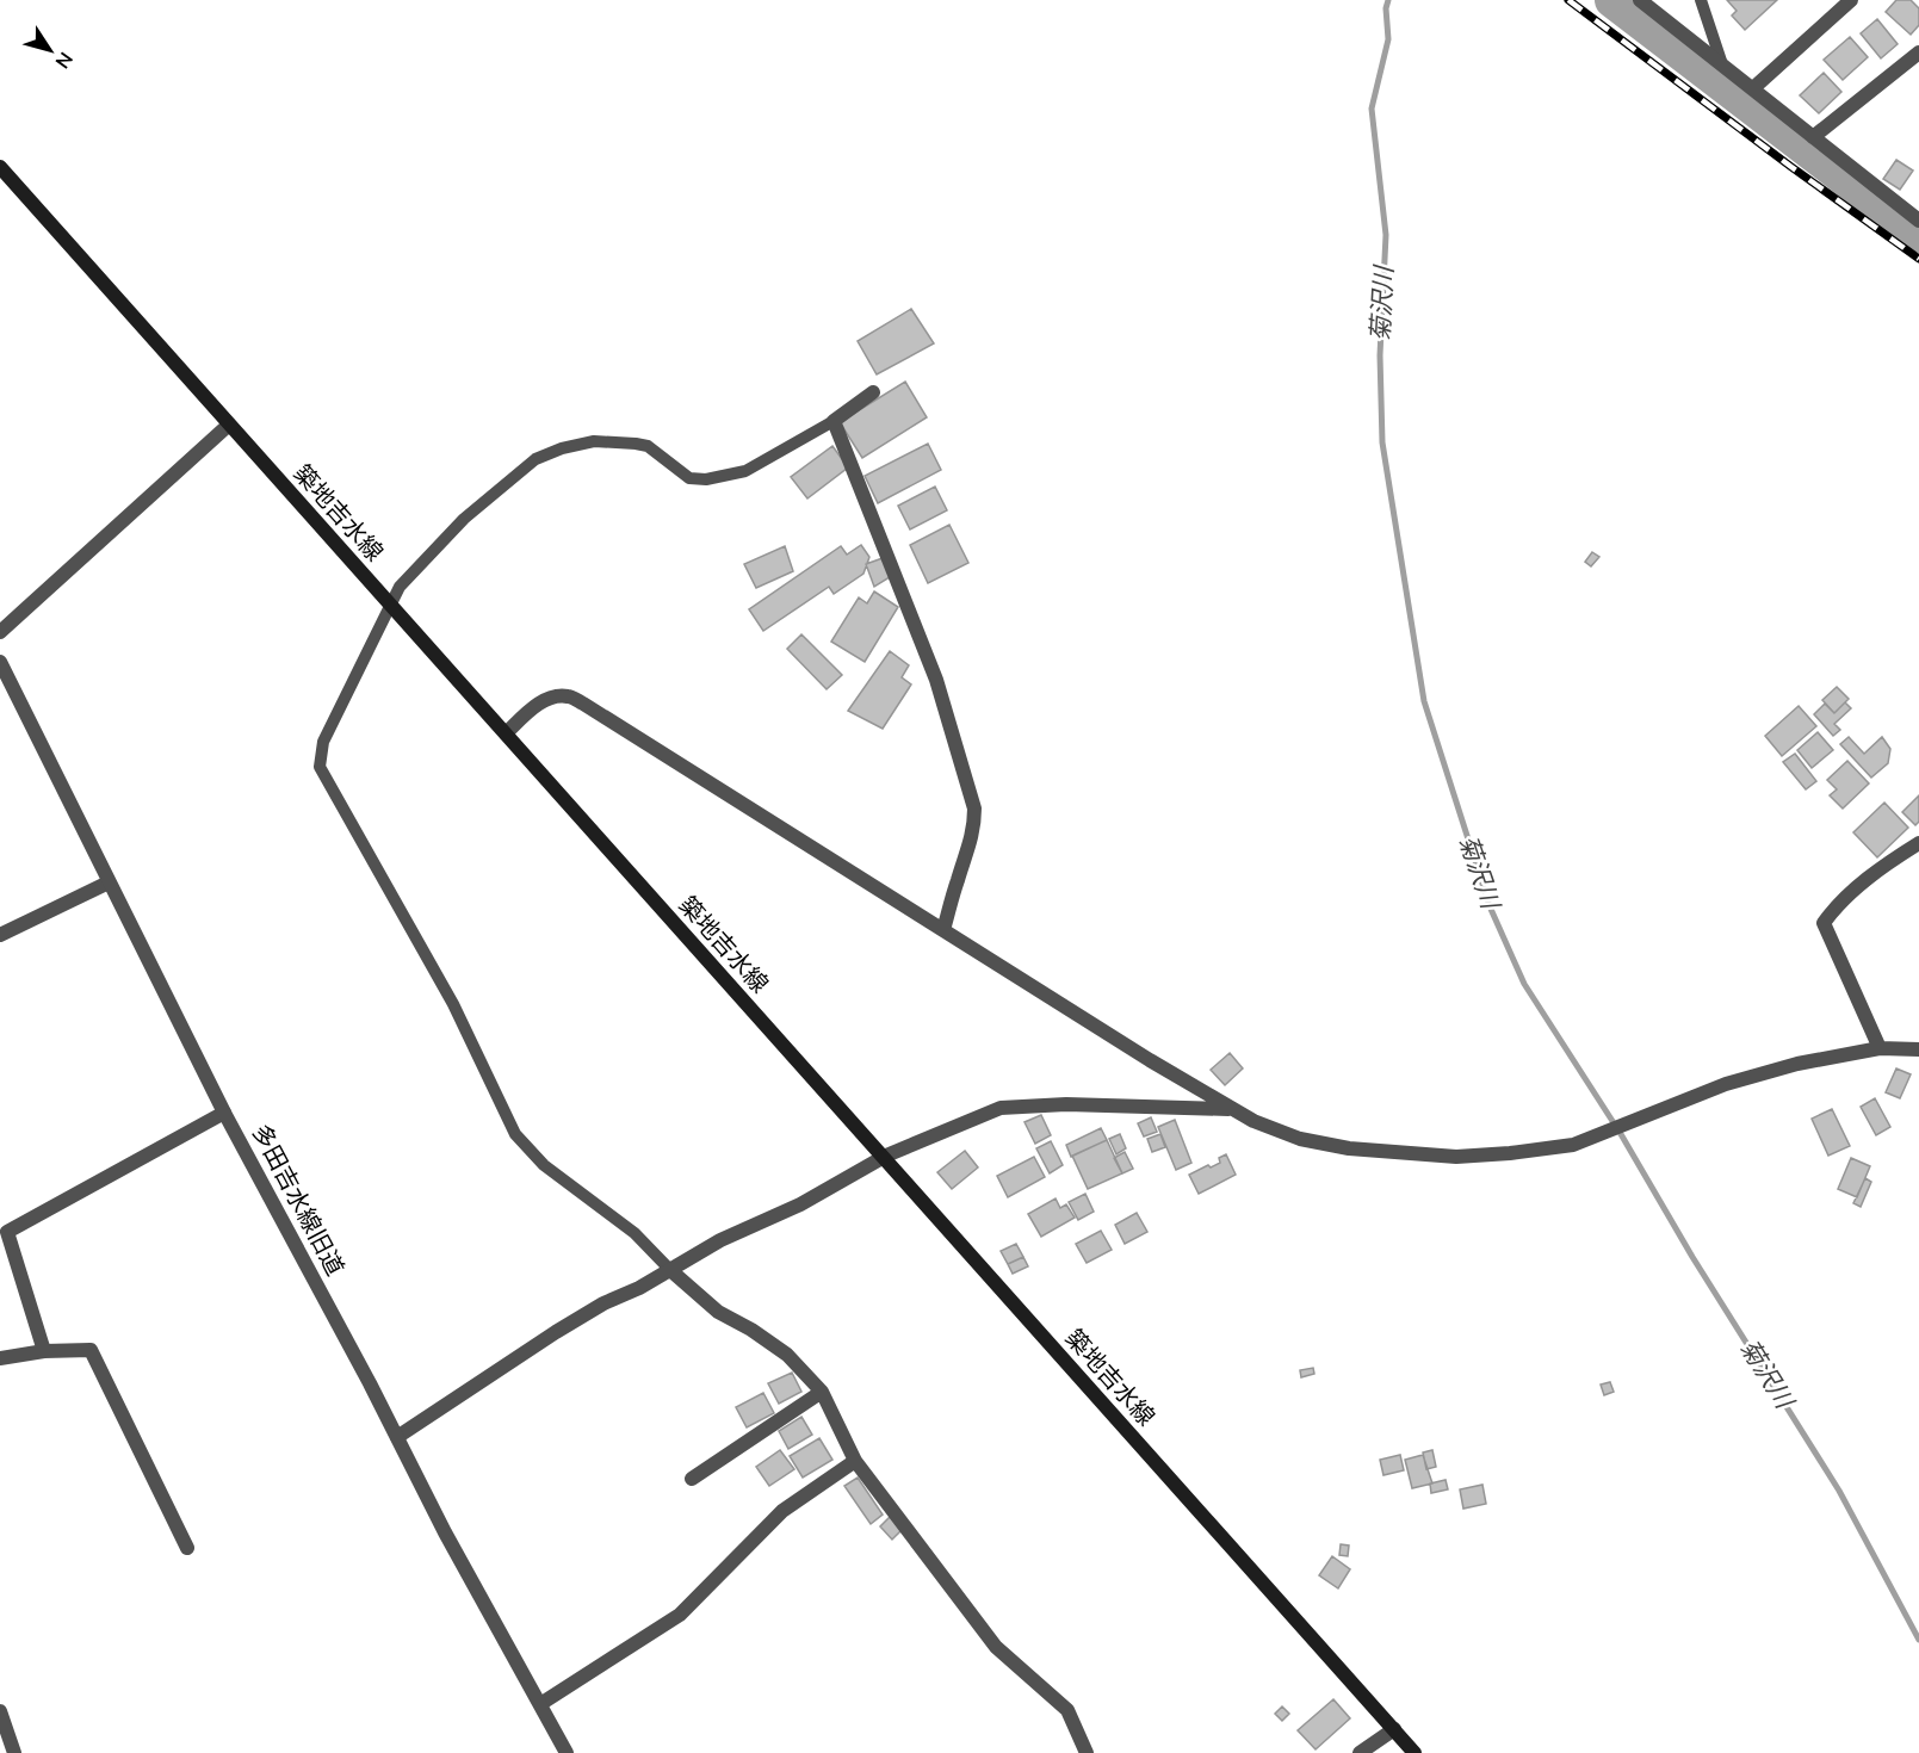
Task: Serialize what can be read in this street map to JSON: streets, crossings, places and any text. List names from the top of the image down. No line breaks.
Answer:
{"streets":{"main road":["築地吉水線"],"street":["多田吉水線旧道"]},"water":["菊沢川"],"north":"bottom right"}
